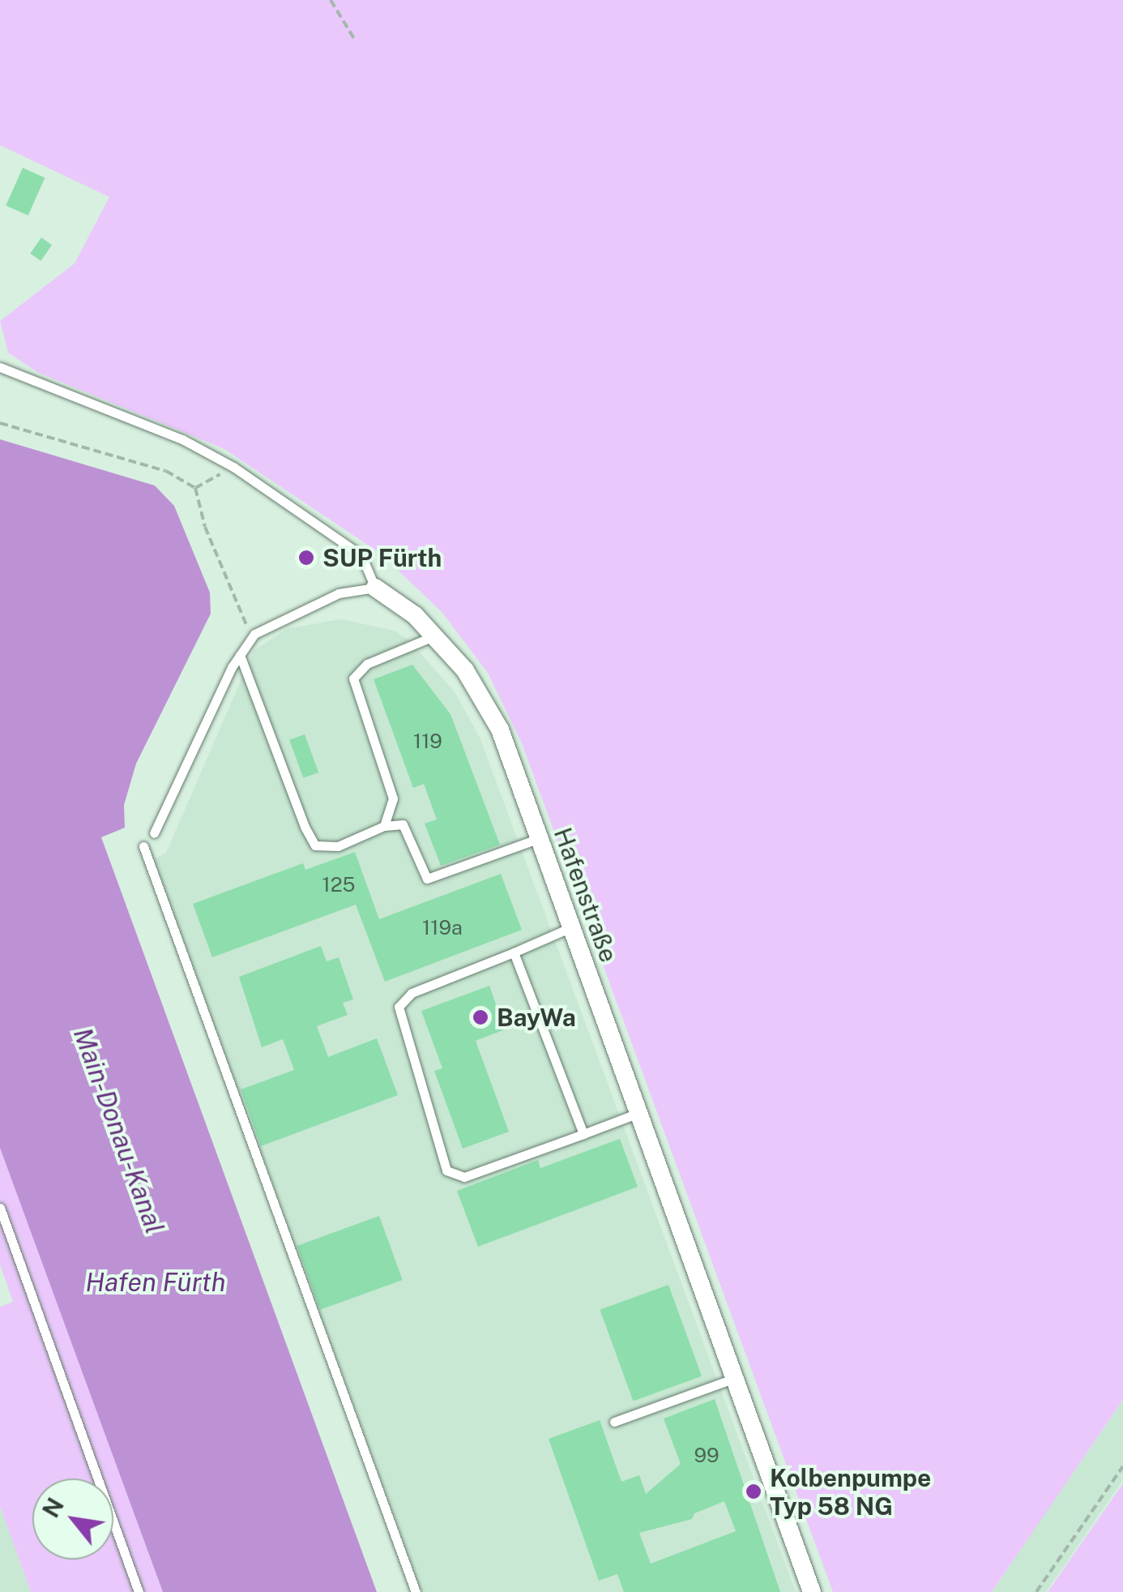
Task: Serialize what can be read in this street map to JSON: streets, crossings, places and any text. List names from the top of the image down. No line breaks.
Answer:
{"streets":{"street":["Hafenstraße"]},"water":["Main-Donau-Kanal","Hafen Fürth"],"places":["SUP Fürth","BayWa","Kolbenpumpe Typ 58 NG"],"house_numbers":["119","125","119a","99"],"north":"top left"}
